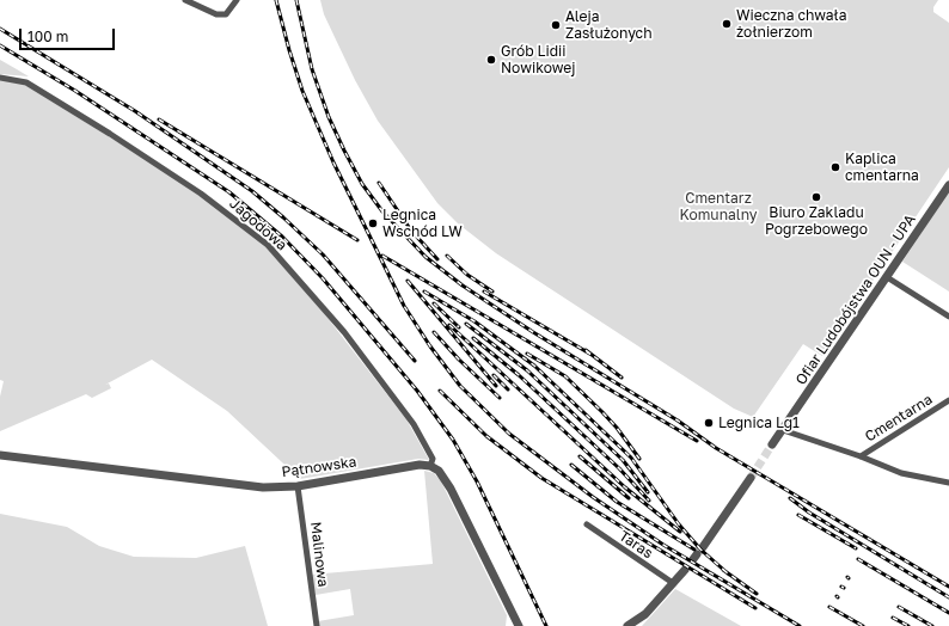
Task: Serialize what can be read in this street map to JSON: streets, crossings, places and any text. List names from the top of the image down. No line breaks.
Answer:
{"streets":{"street":["Jagodowa","Ofiar Ludobójstwa OUN - UPA","Cmentarna","Pątnowska","Taras","Malinowa"]},"crossings":[["Jagodowa","Pątnowska"],["Pątnowska","Malinowa"]],"parks":["Cmentarz Komunalny"],"places":["Wieczna chwała żołnierzom","Aleja Zasłużonych","Grób Lidii Nowikowej","Kaplica cmentarna","Biuro Zakladu Pogrzebowego","Legnica Wschód LW","Legnica Lg1"],"scale_bar":"100 m"}
